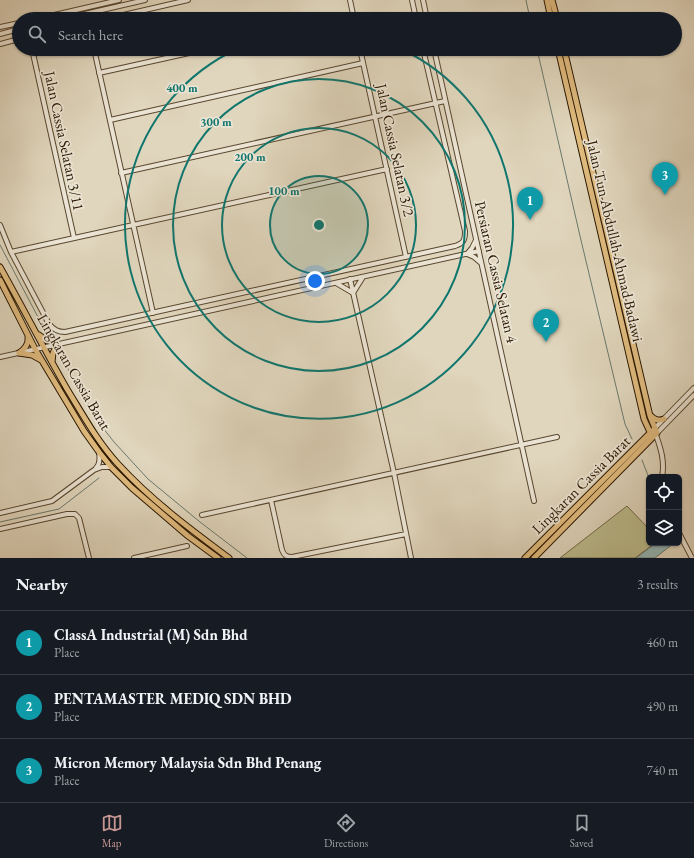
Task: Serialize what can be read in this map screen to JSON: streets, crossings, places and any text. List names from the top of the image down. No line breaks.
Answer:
{"streets":{"main road":["Jalan Tun Abdullah Ahmad Badawi","Lingkaran Cassia Barat"],"street":["Jalan Cassia Selatan 3/11","Jalan Cassia Selatan 3/2","Persiaran Cassia Selatan 4"]},"crossings":[["Jalan Tun Abdullah Ahmad Badawi","Lingkaran Cassia Barat"]],"page":{"search":"Search here","pins":["3","1","2"],"heading":["Nearby","3 results"],"list":[{"mark":"1","name":"ClassA Industrial (M) Sdn Bhd","note":"Place","value":"460 m"},{"mark":"2","name":"PENTAMASTER MEDIQ SDN BHD","note":"Place","value":"490 m"},{"mark":"3","name":"Micron Memory Malaysia Sdn Bhd Penang","note":"Place","value":"740 m"}],"nav":["Map","Directions","Saved"]},"rings":["400 m","300 m","200 m","100 m"]}
